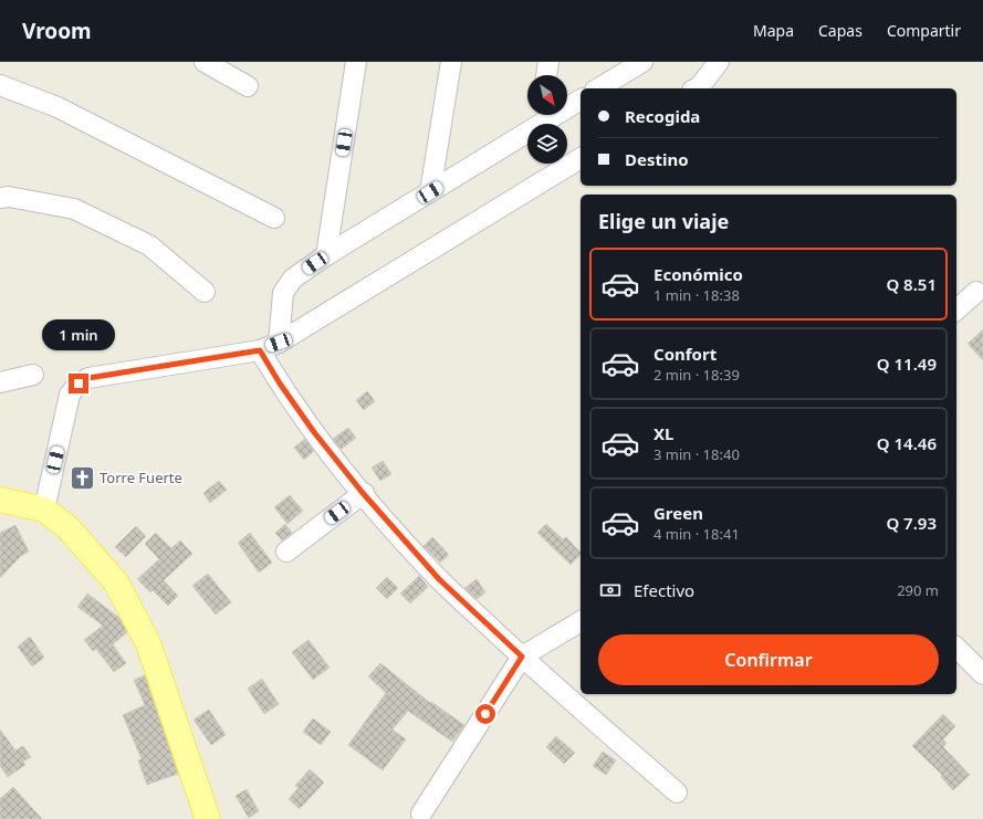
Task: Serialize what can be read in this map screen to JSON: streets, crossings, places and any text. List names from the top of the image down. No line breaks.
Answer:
{"places":{"church":["Torre Fuerte"]},"north":"bottom right","page":{"header":"Vroom","nav":["Mapa","Capas","Compartir"],"banner":["Recogida","Destino"],"heading":"Elige un viaje","list":[{"name":"Económico","note":"1 min · 18:38","value":"Q 8.51"},{"name":"Confort","note":"2 min · 18:39","value":"Q 11.49"},{"name":"XL","note":"3 min · 18:40","value":"Q 14.46"},{"name":"Green","note":"4 min · 18:41","value":"Q 7.93"}],"bubble":"1 min","pay":["Efectivo","290 m"],"buttons":"Confirmar"}}
